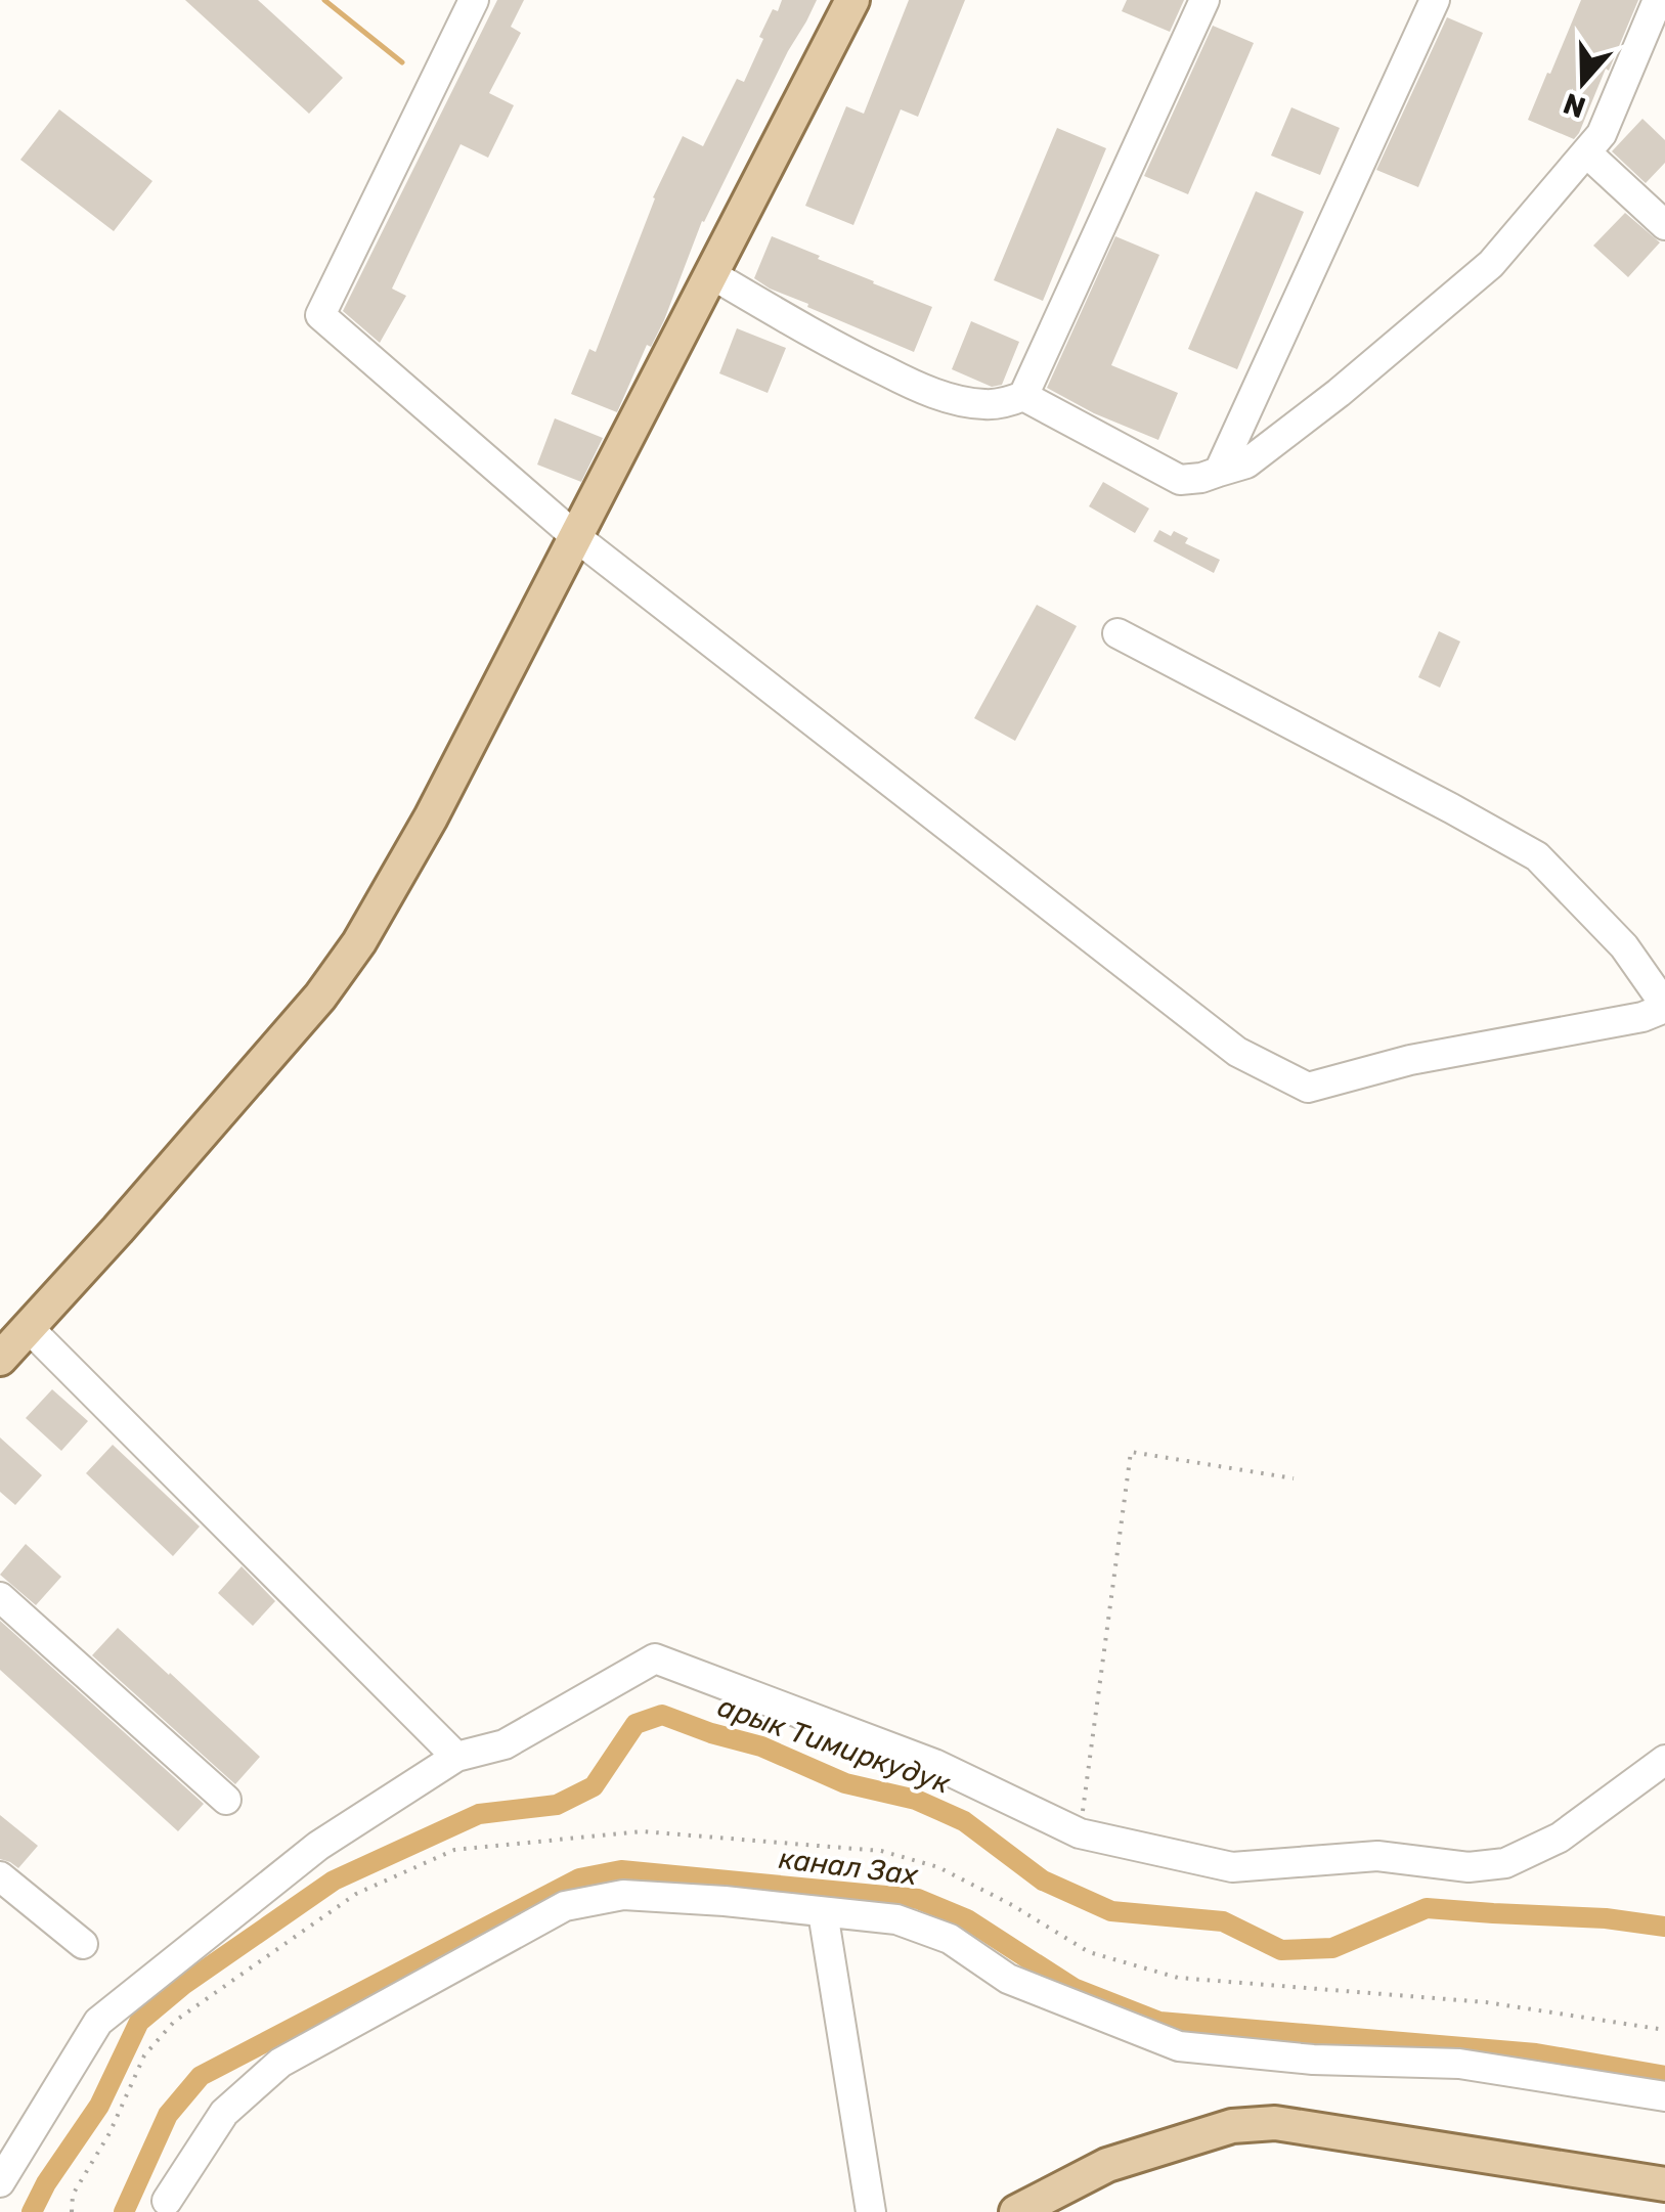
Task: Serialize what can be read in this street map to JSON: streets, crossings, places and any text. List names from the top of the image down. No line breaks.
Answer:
{"water":["арык Тимиркудук","канал Зах"],"north":"bottom"}
